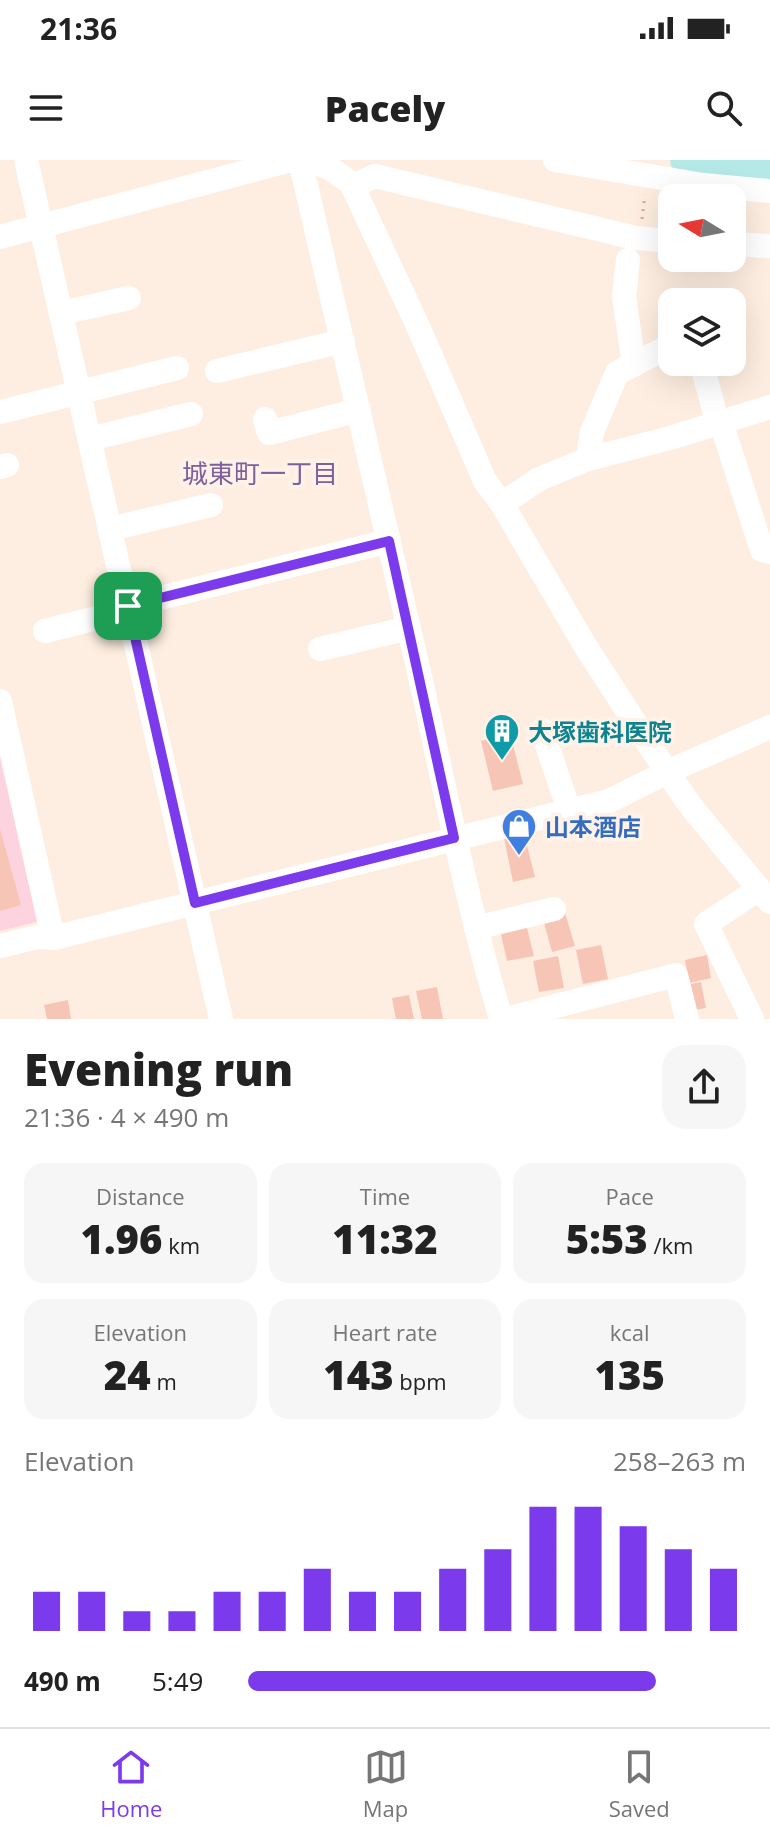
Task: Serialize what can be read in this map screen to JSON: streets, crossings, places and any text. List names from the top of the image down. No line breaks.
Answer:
{"districts":["城東町一丁目"],"places":{"building":["大塚歯科医院"],"shop":["山本酒店"]},"north":"left","page":{"status":"21:36","header":"Pacely","heading":["Evening run","21:36 · 4 × 490 m"],"stats":[["Distance","1.96 km"],["Time","11:32"],["Pace","5:53 /km"],["Elevation","24 m"],["Heart rate","143 bpm"],["kcal","135"]],"chart":["Elevation","258–263 m"],"list":[{"name":"490 m","note":"5:49"}],"tabs":["Home","Map","Saved"]}}
